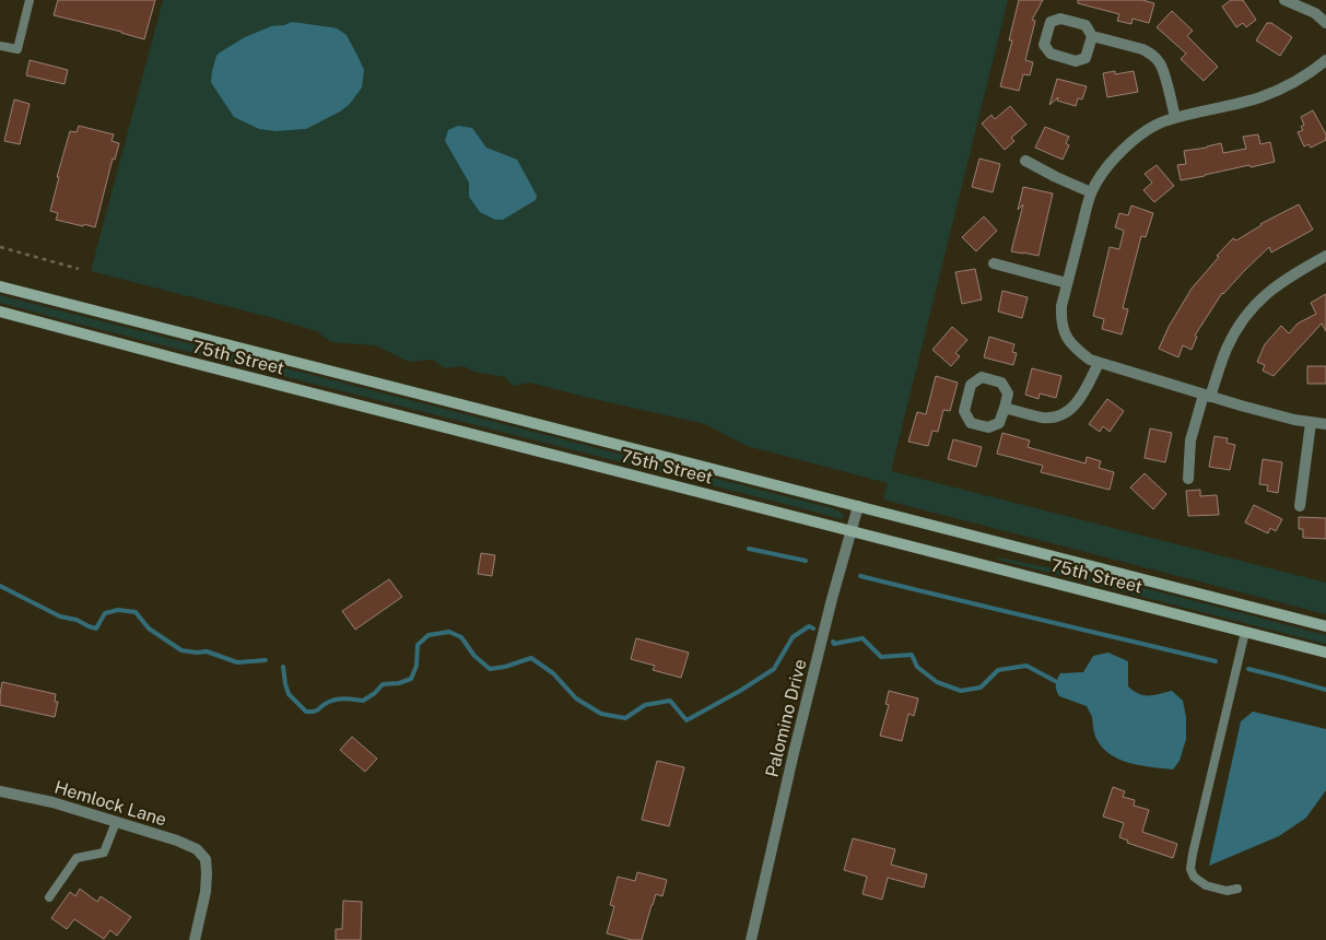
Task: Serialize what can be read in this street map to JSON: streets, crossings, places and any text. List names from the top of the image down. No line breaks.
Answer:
{"streets":{"main road":["75th Street"],"street":["Palomino Drive","Hemlock Lane"]},"crossings":[["75th Street","Palomino Drive"]]}
